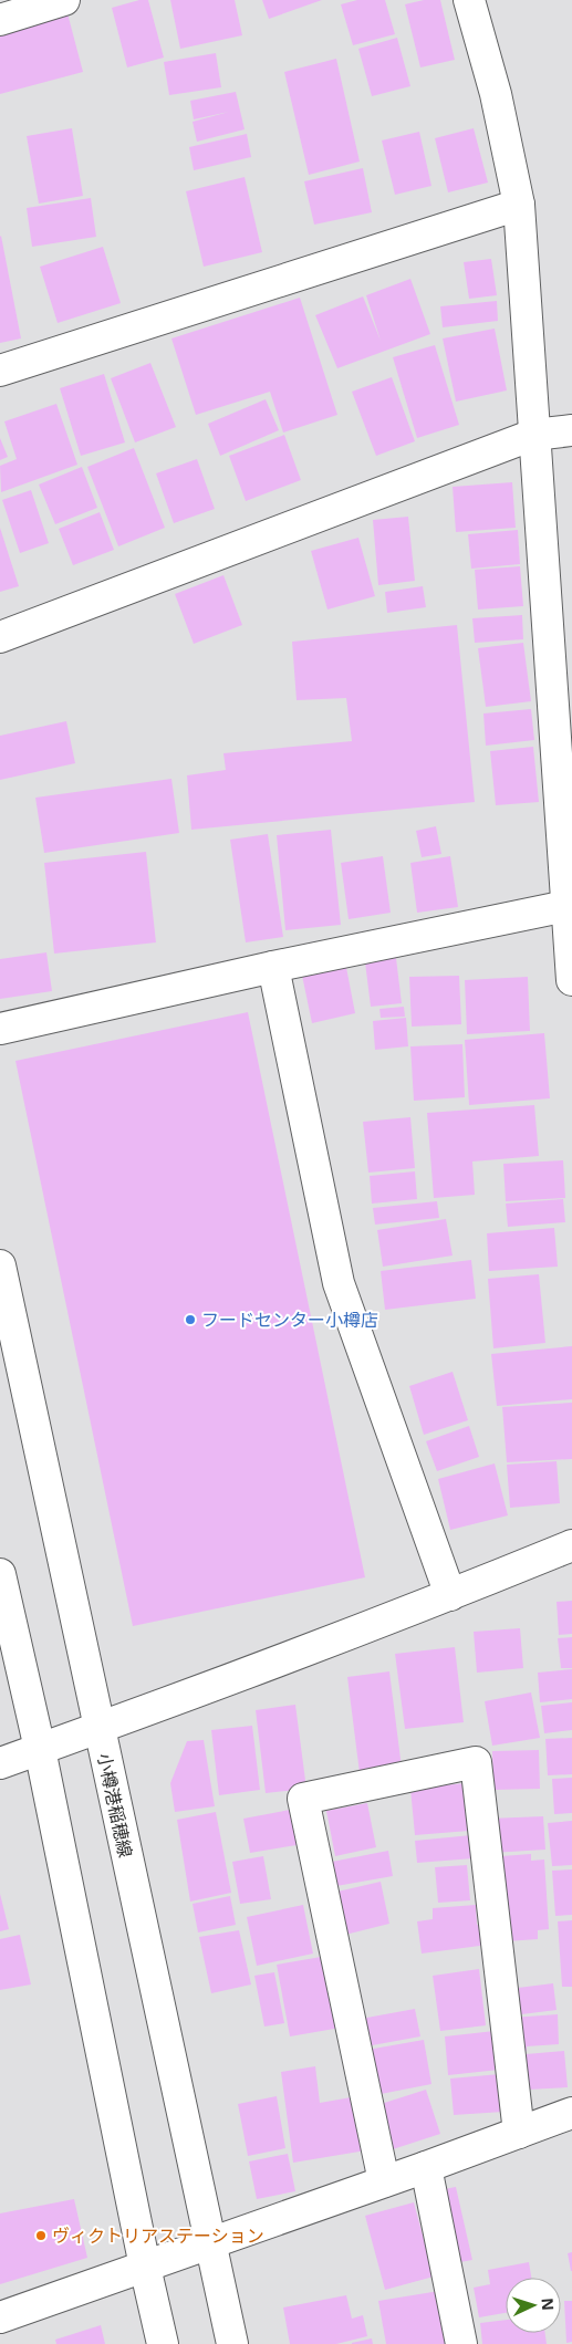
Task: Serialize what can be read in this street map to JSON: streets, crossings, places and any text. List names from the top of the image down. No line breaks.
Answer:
{"streets":{"street":["小樽港稲穂線"]},"places":["フードセンター小樽店","ヴィクトリアステーション"],"north":"right"}
